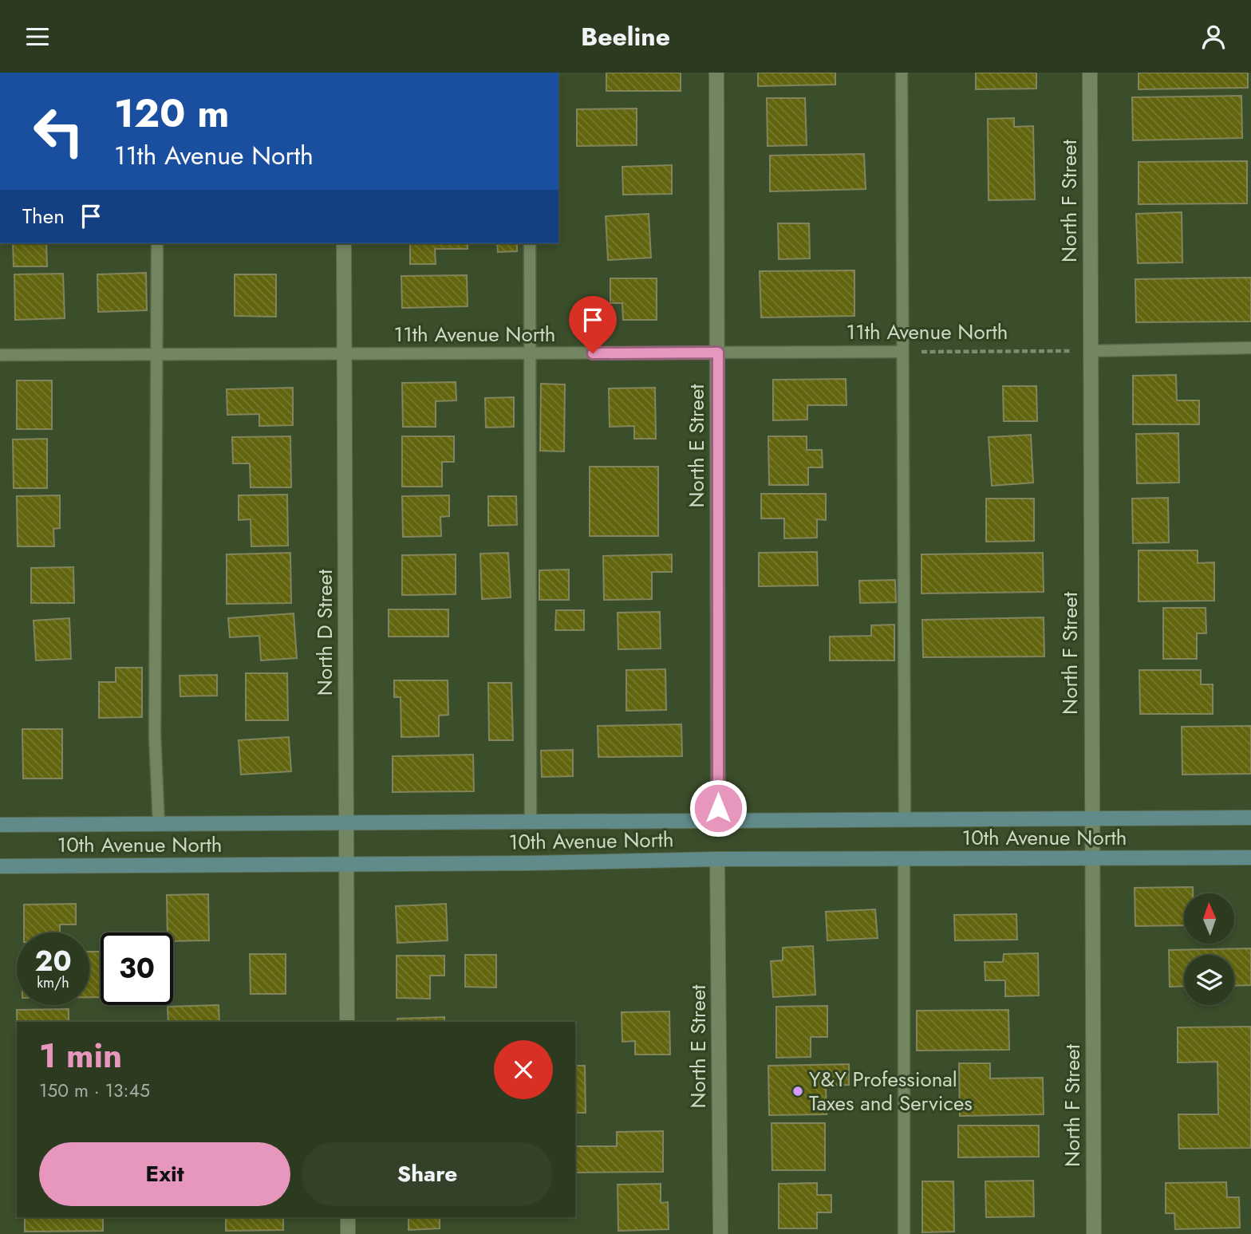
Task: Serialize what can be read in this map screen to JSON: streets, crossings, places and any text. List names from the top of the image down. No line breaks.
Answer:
{"streets":{"main road":["10th Avenue North"],"street":["North F Street","North E Street","North D Street"],"lane":["11th Avenue North"]},"crossings":[["North F Street","11th Avenue North"],["North F Street","10th Avenue North"],["11th Avenue North","North E Street"],["11th Avenue North","North D Street"],["North E Street","10th Avenue North"],["North D Street","10th Avenue North"]],"places":["Y&Y Professional Taxes and Services"],"north":"top","page":{"header":"Beeline","turn":["120 m","11th Avenue North"],"then":"Then","speed":"20 km/h","limit":"30","heading":["1 min","150 m · 13:45"],"buttons":["Exit","Share"]}}
